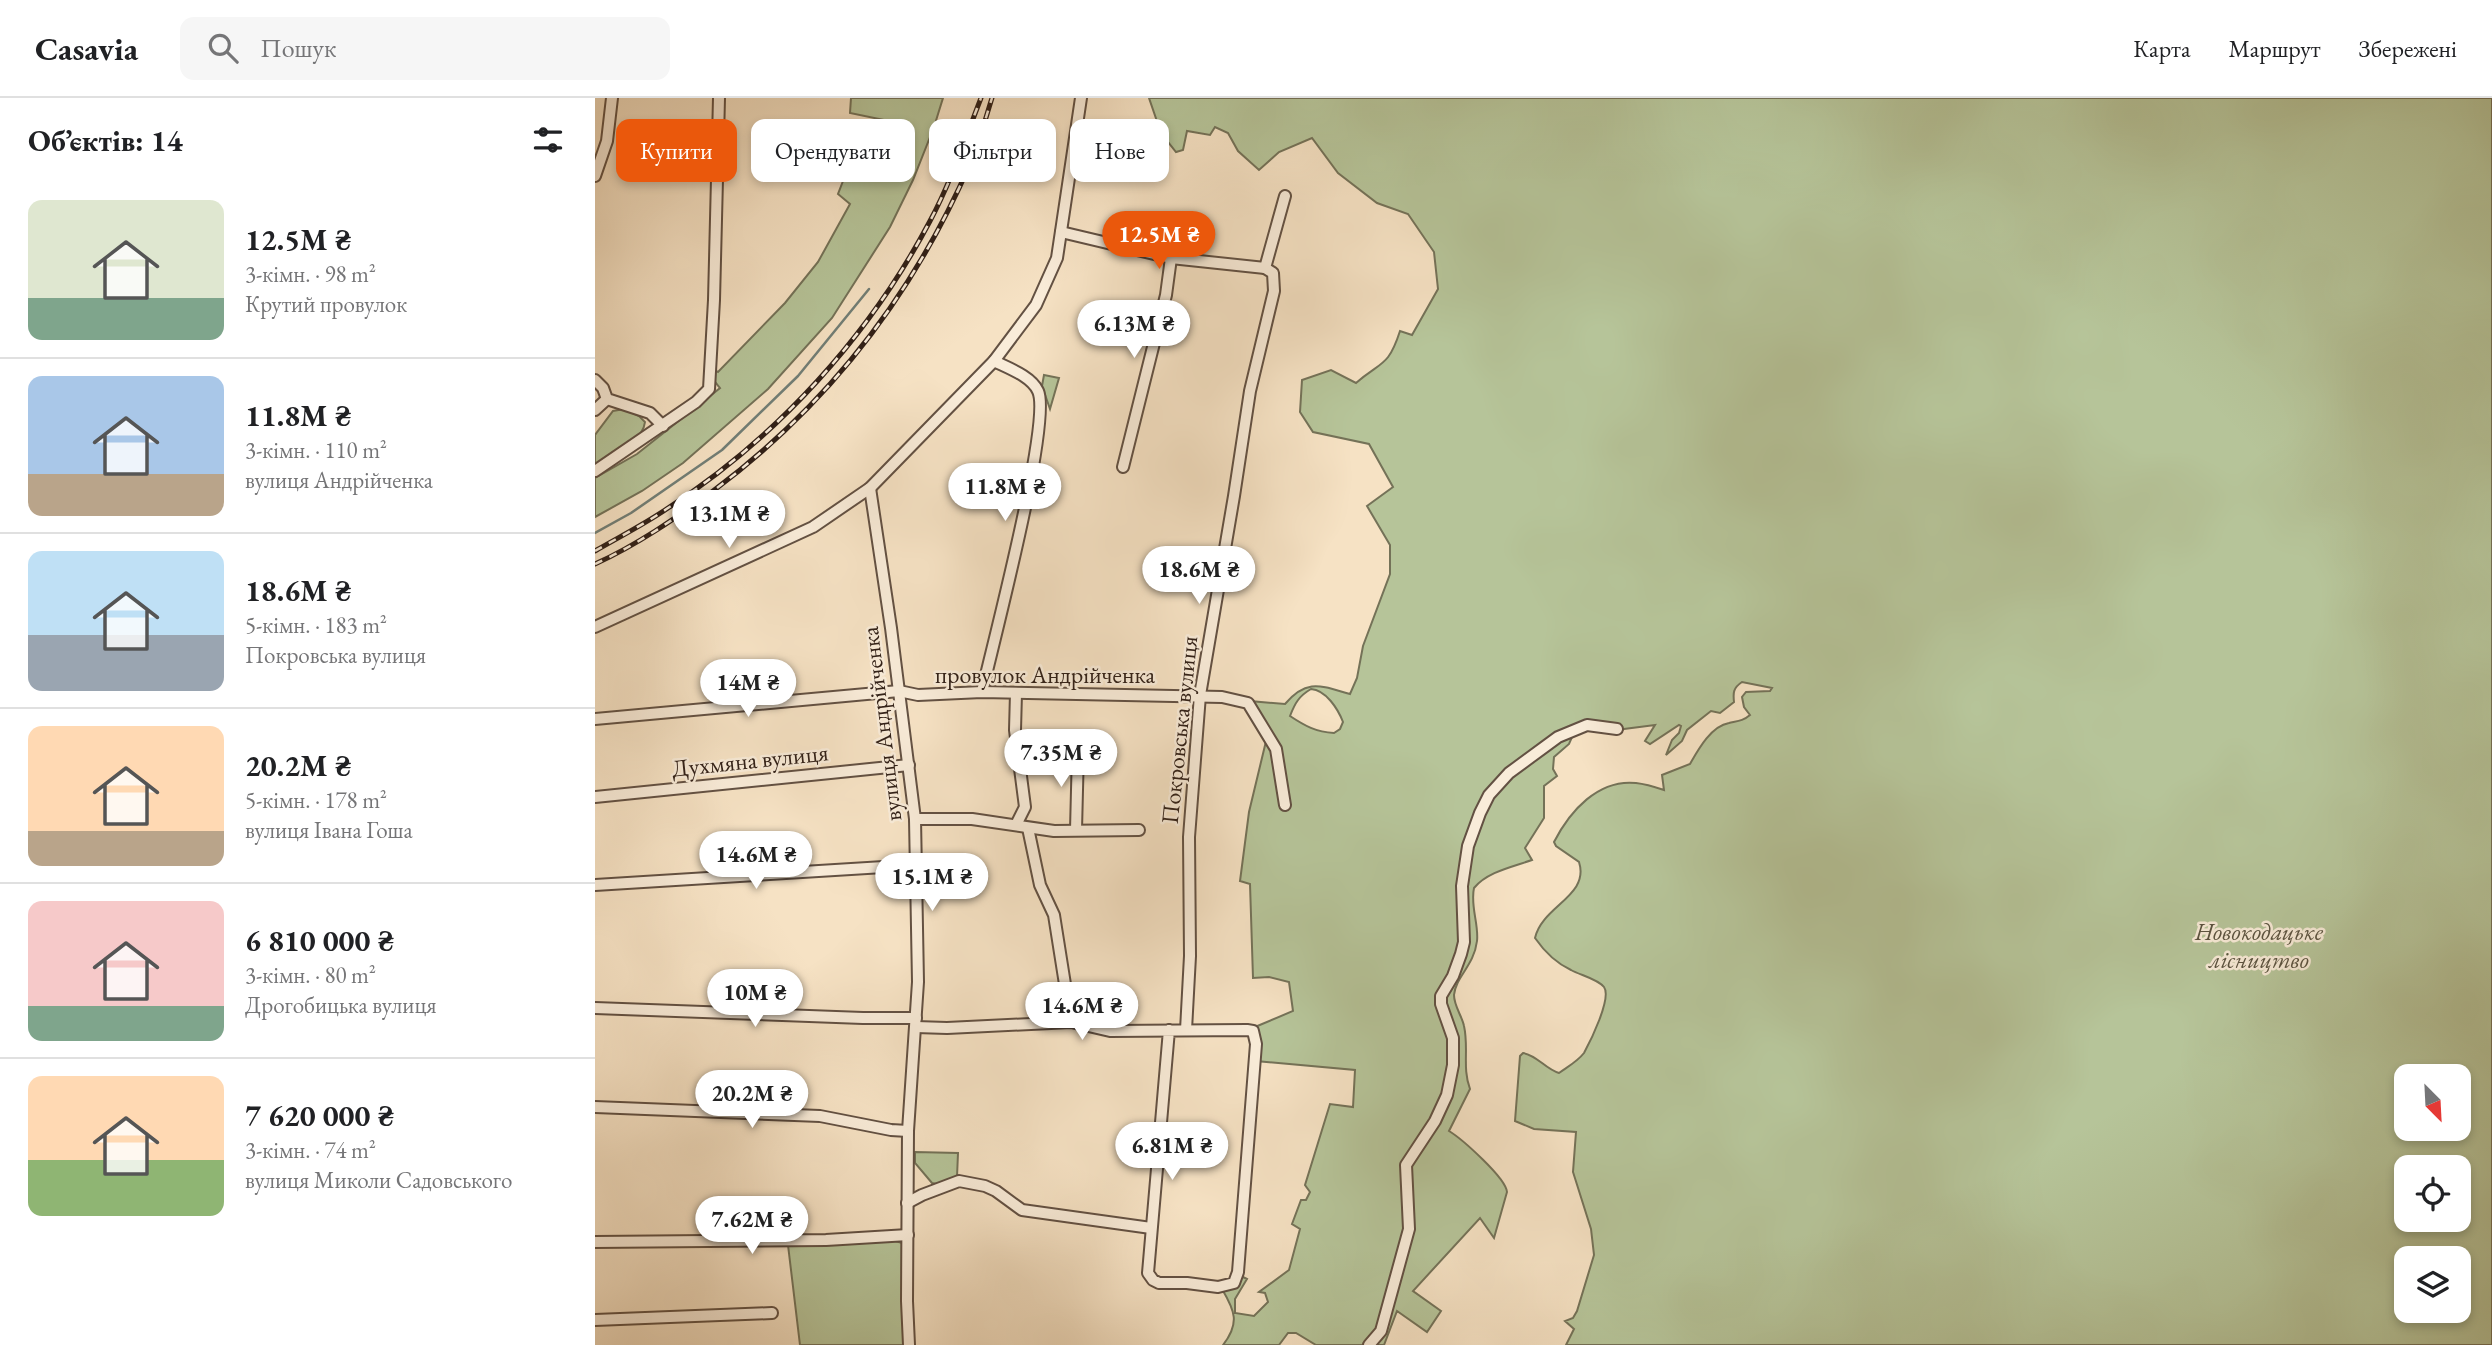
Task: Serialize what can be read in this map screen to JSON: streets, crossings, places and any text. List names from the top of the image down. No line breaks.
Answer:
{"streets":{"street":["провулок Андрійченка","вулиця Андрійченка","Покровська вулиця","Духмяна вулиця"]},"crossings":[["провулок Андрійченка","вулиця Андрійченка"],["провулок Андрійченка","Покровська вулиця"],["вулиця Андрійченка","Духмяна вулиця"]],"parks":["Новокодацьке лісництво"],"north":"bottom right","page":{"header":"Casavia","search":"Пошук","nav":["Карта","Маршрут","Збережені"],"heading":"Об’єктів: 14","chip":["Купити","Орендувати","Фільтри","Нове"],"list":[{"name":"12.5M ₴","note":"3-кімн. · 98 m² · Крутий провулок"},{"name":"11.8M ₴","note":"3-кімн. · 110 m² · вулиця Андрійченка"},{"name":"18.6M ₴","note":"5-кімн. · 183 m² · Покровська вулиця"},{"name":"20.2M ₴","note":"5-кімн. · 178 m² · вулиця Івана Гоша"},{"name":"6 810 000 ₴","note":"3-кімн. · 80 m² · Дрогобицька вулиця"},{"name":"7 620 000 ₴","note":"3-кімн. · 74 m² · вулиця Миколи Садовського"}],"price":["12.5M ₴","6.13M ₴","11.8M ₴","13.1M ₴","18.6M ₴","14M ₴","7.35M ₴","14.6M ₴","15.1M ₴","10M ₴","14.6M ₴","20.2M ₴","6.81M ₴","7.62M ₴"]}}
